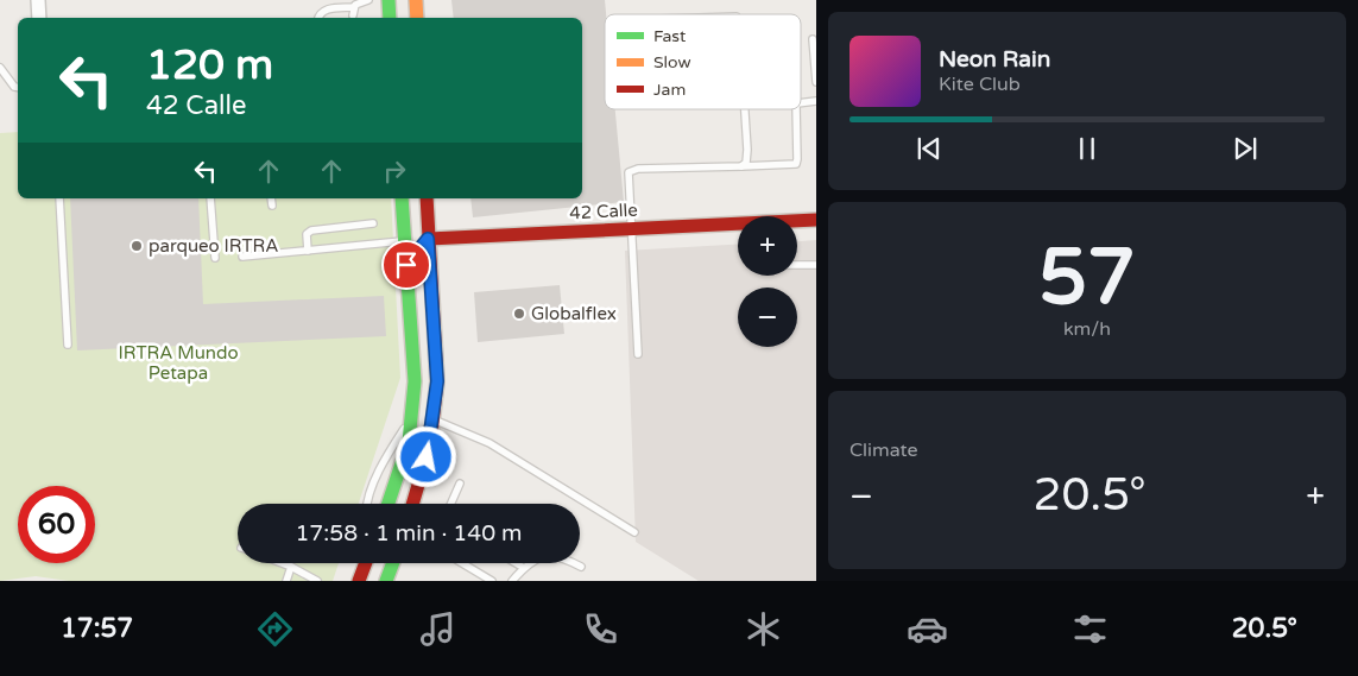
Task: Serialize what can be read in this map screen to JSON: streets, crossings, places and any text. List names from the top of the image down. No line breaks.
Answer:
{"streets":{"main road":["42 Calle"]},"parks":["IRTRA Mundo Petapa"],"places":["parqueo IRTRA","Globalflex"],"legend":["Fast","Slow","Jam"],"page":{"turn":["120 m","42 Calle"],"song":["Neon Rain","Kite Club"],"tile":[["57","km/h"],"Climate"],"map_buttons":["+","−"],"heat":["−","20.5°","+"],"limit":"60","trip":"17:58 · 1 min · 140 m","tabs":["17:57","20.5°"]}}
